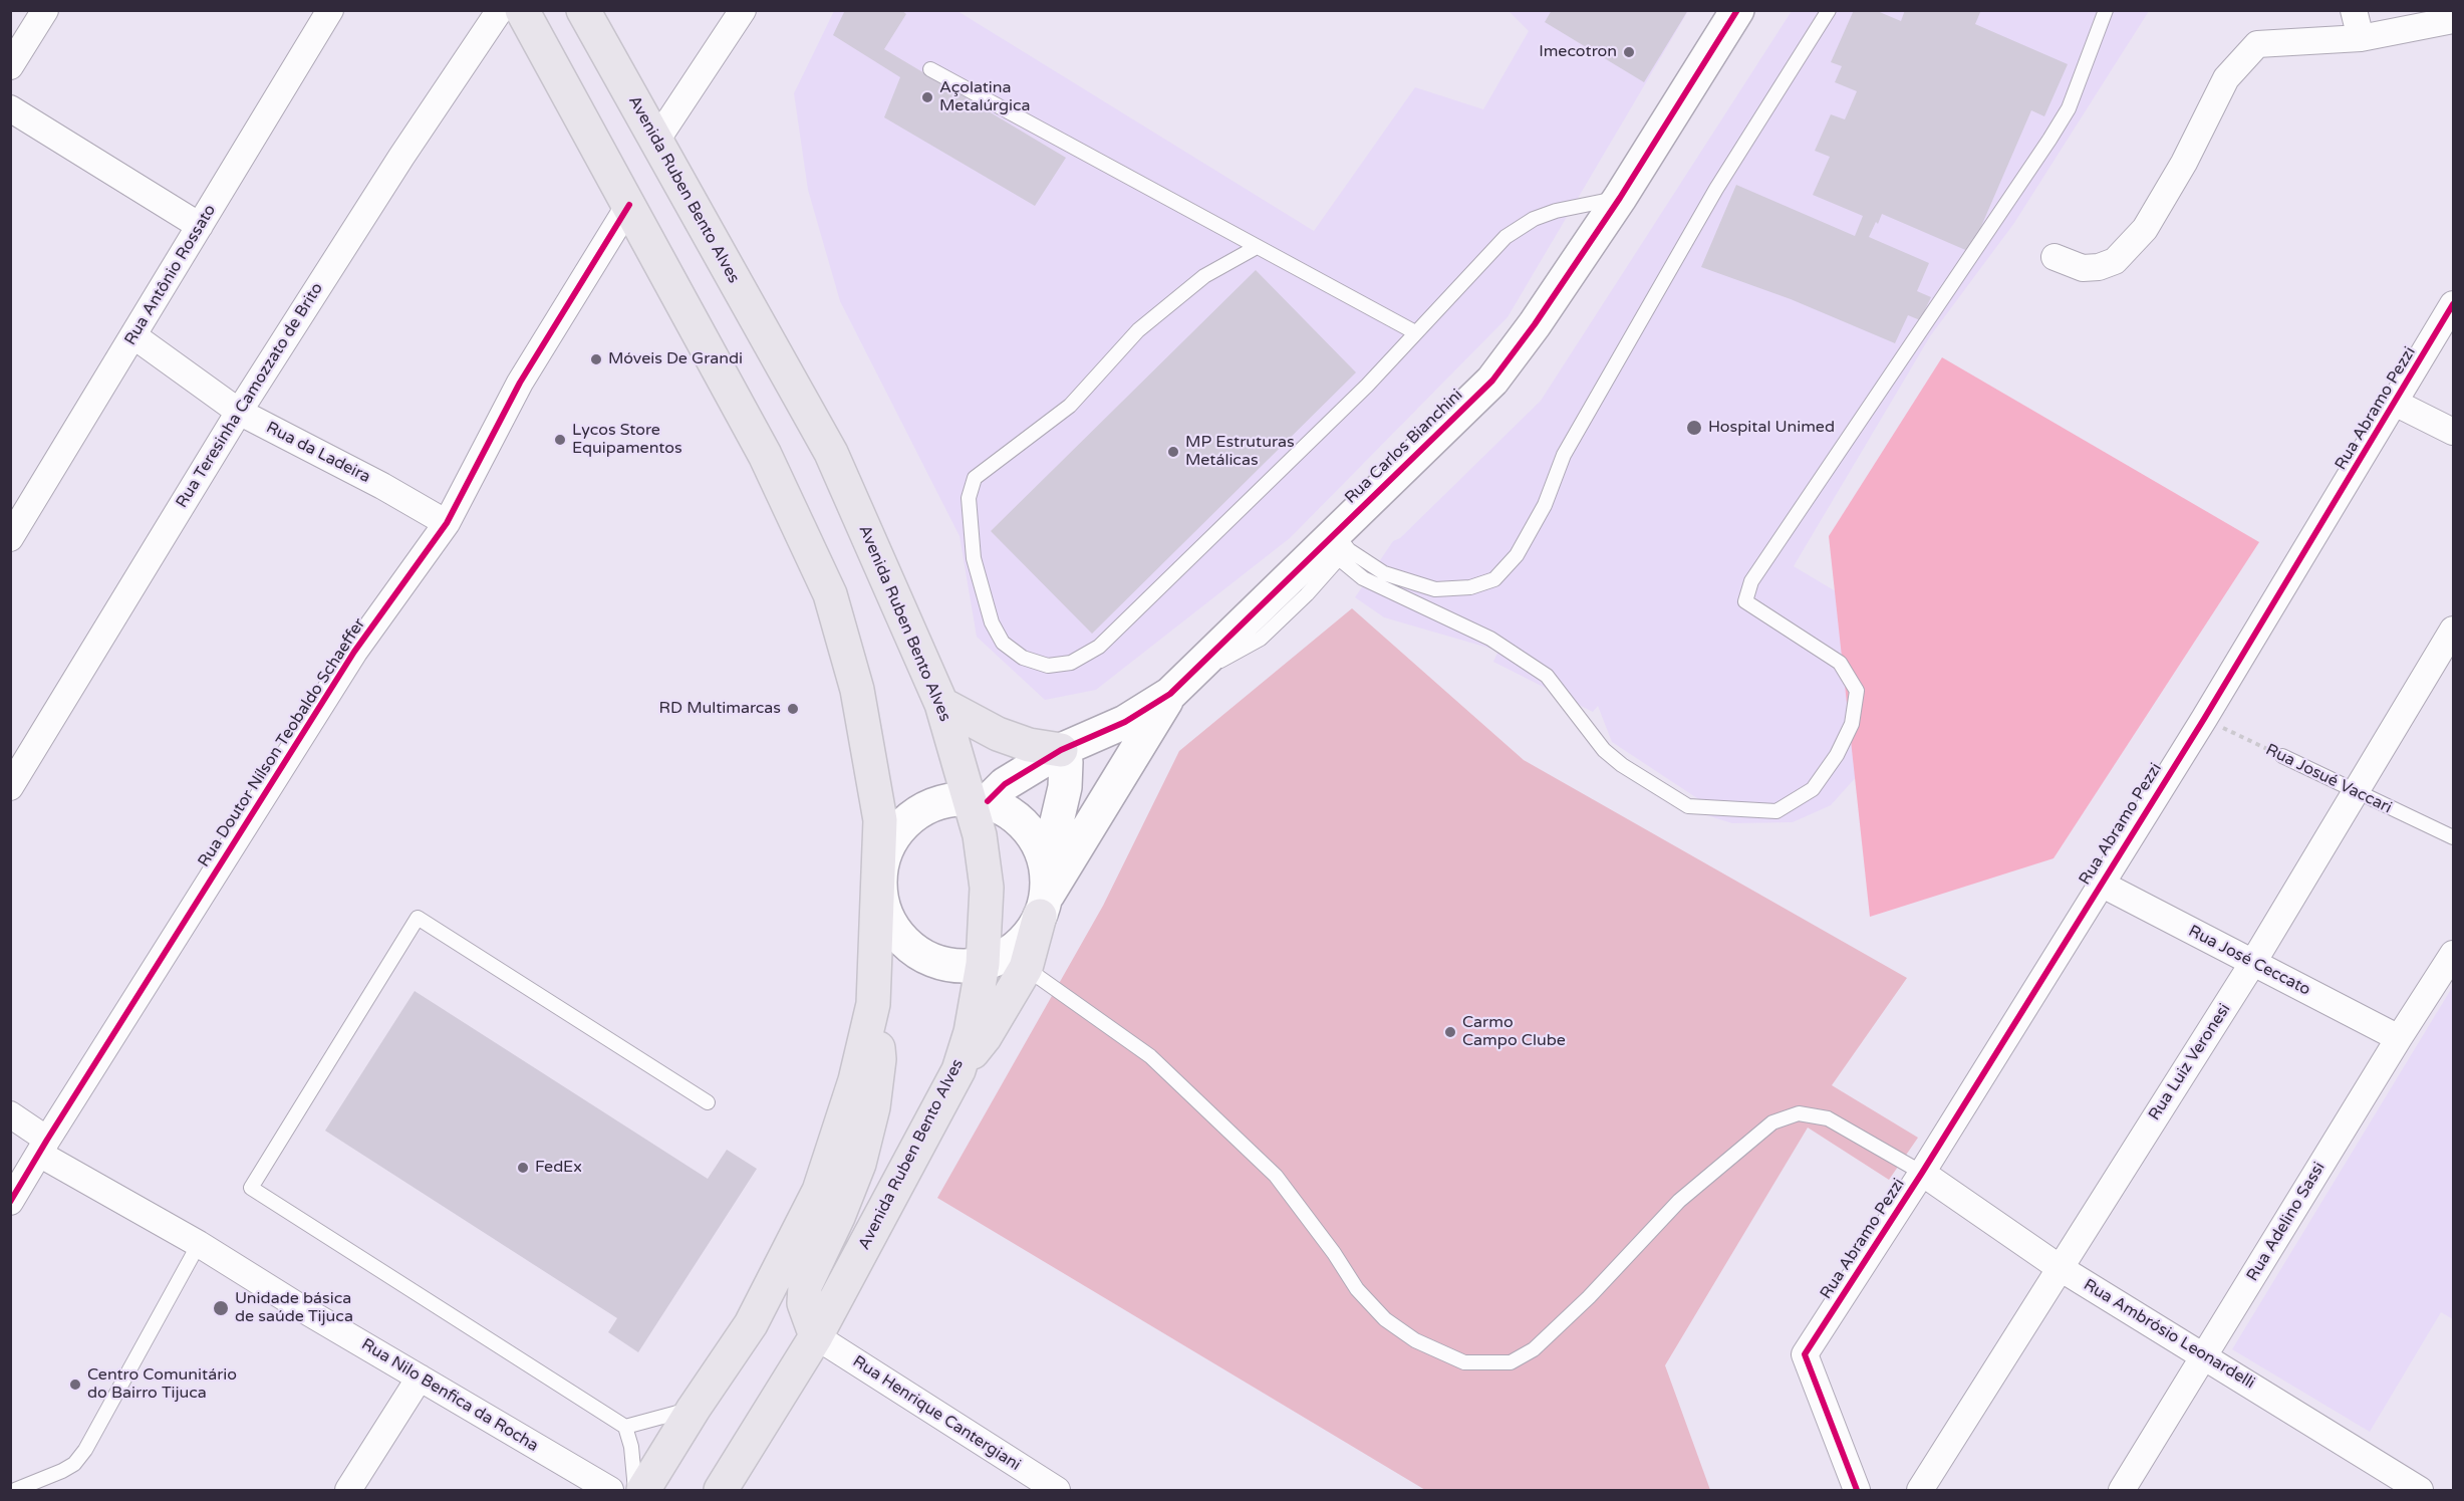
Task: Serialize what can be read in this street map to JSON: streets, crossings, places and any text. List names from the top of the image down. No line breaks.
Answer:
{"streets":{"main road":["Avenida Ruben Bento Alves"],"street":["Rua Antônio Rossato","Rua Teresinha Camozzato de Brito","Rua Abramo Pezzi","Rua Carlos Bianchini","Rua da Ladeira","Rua Doutor Nílson Teobaldo Schaeffer","Rua José Ceccato","Rua Luiz Veronesi","Rua Adelino Sassi","Rua Ambrósio Leonardelli","Rua Nilo Benfica da Rocha","Rua Henrique Cantergiani"],"lane":["Rua Josué Vaccari"]},"crossings":[["Avenida Ruben Bento Alves","Rua Carlos Bianchini"],["Avenida Ruben Bento Alves","Rua Henrique Cantergiani"],["Rua Antônio Rossato","Rua da Ladeira"],["Rua Teresinha Camozzato de Brito","Rua da Ladeira"],["Rua Abramo Pezzi","Rua Josué Vaccari"],["Rua Abramo Pezzi","Rua José Ceccato"],["Rua Abramo Pezzi","Rua Ambrósio Leonardelli"],["Rua da Ladeira","Rua Doutor Nílson Teobaldo Schaeffer"],["Rua Doutor Nílson Teobaldo Schaeffer","Rua Nilo Benfica da Rocha"],["Rua Josué Vaccari","Rua Luiz Veronesi"],["Rua José Ceccato","Rua Luiz Veronesi"],["Rua José Ceccato","Rua Adelino Sassi"],["Rua Luiz Veronesi","Rua Ambrósio Leonardelli"],["Rua Adelino Sassi","Rua Ambrósio Leonardelli"]],"places":["Imecotron","Açolatina Metalúrgica","Móveis De Grandi","Hospital Unimed","Lycos Store Equipamentos","MP Estruturas Metálicas","RD Multimarcas","Carmo Campo Clube","FedEx","Unidade básica de saúde Tijuca","Centro Comunitário do Bairro Tijuca"]}
